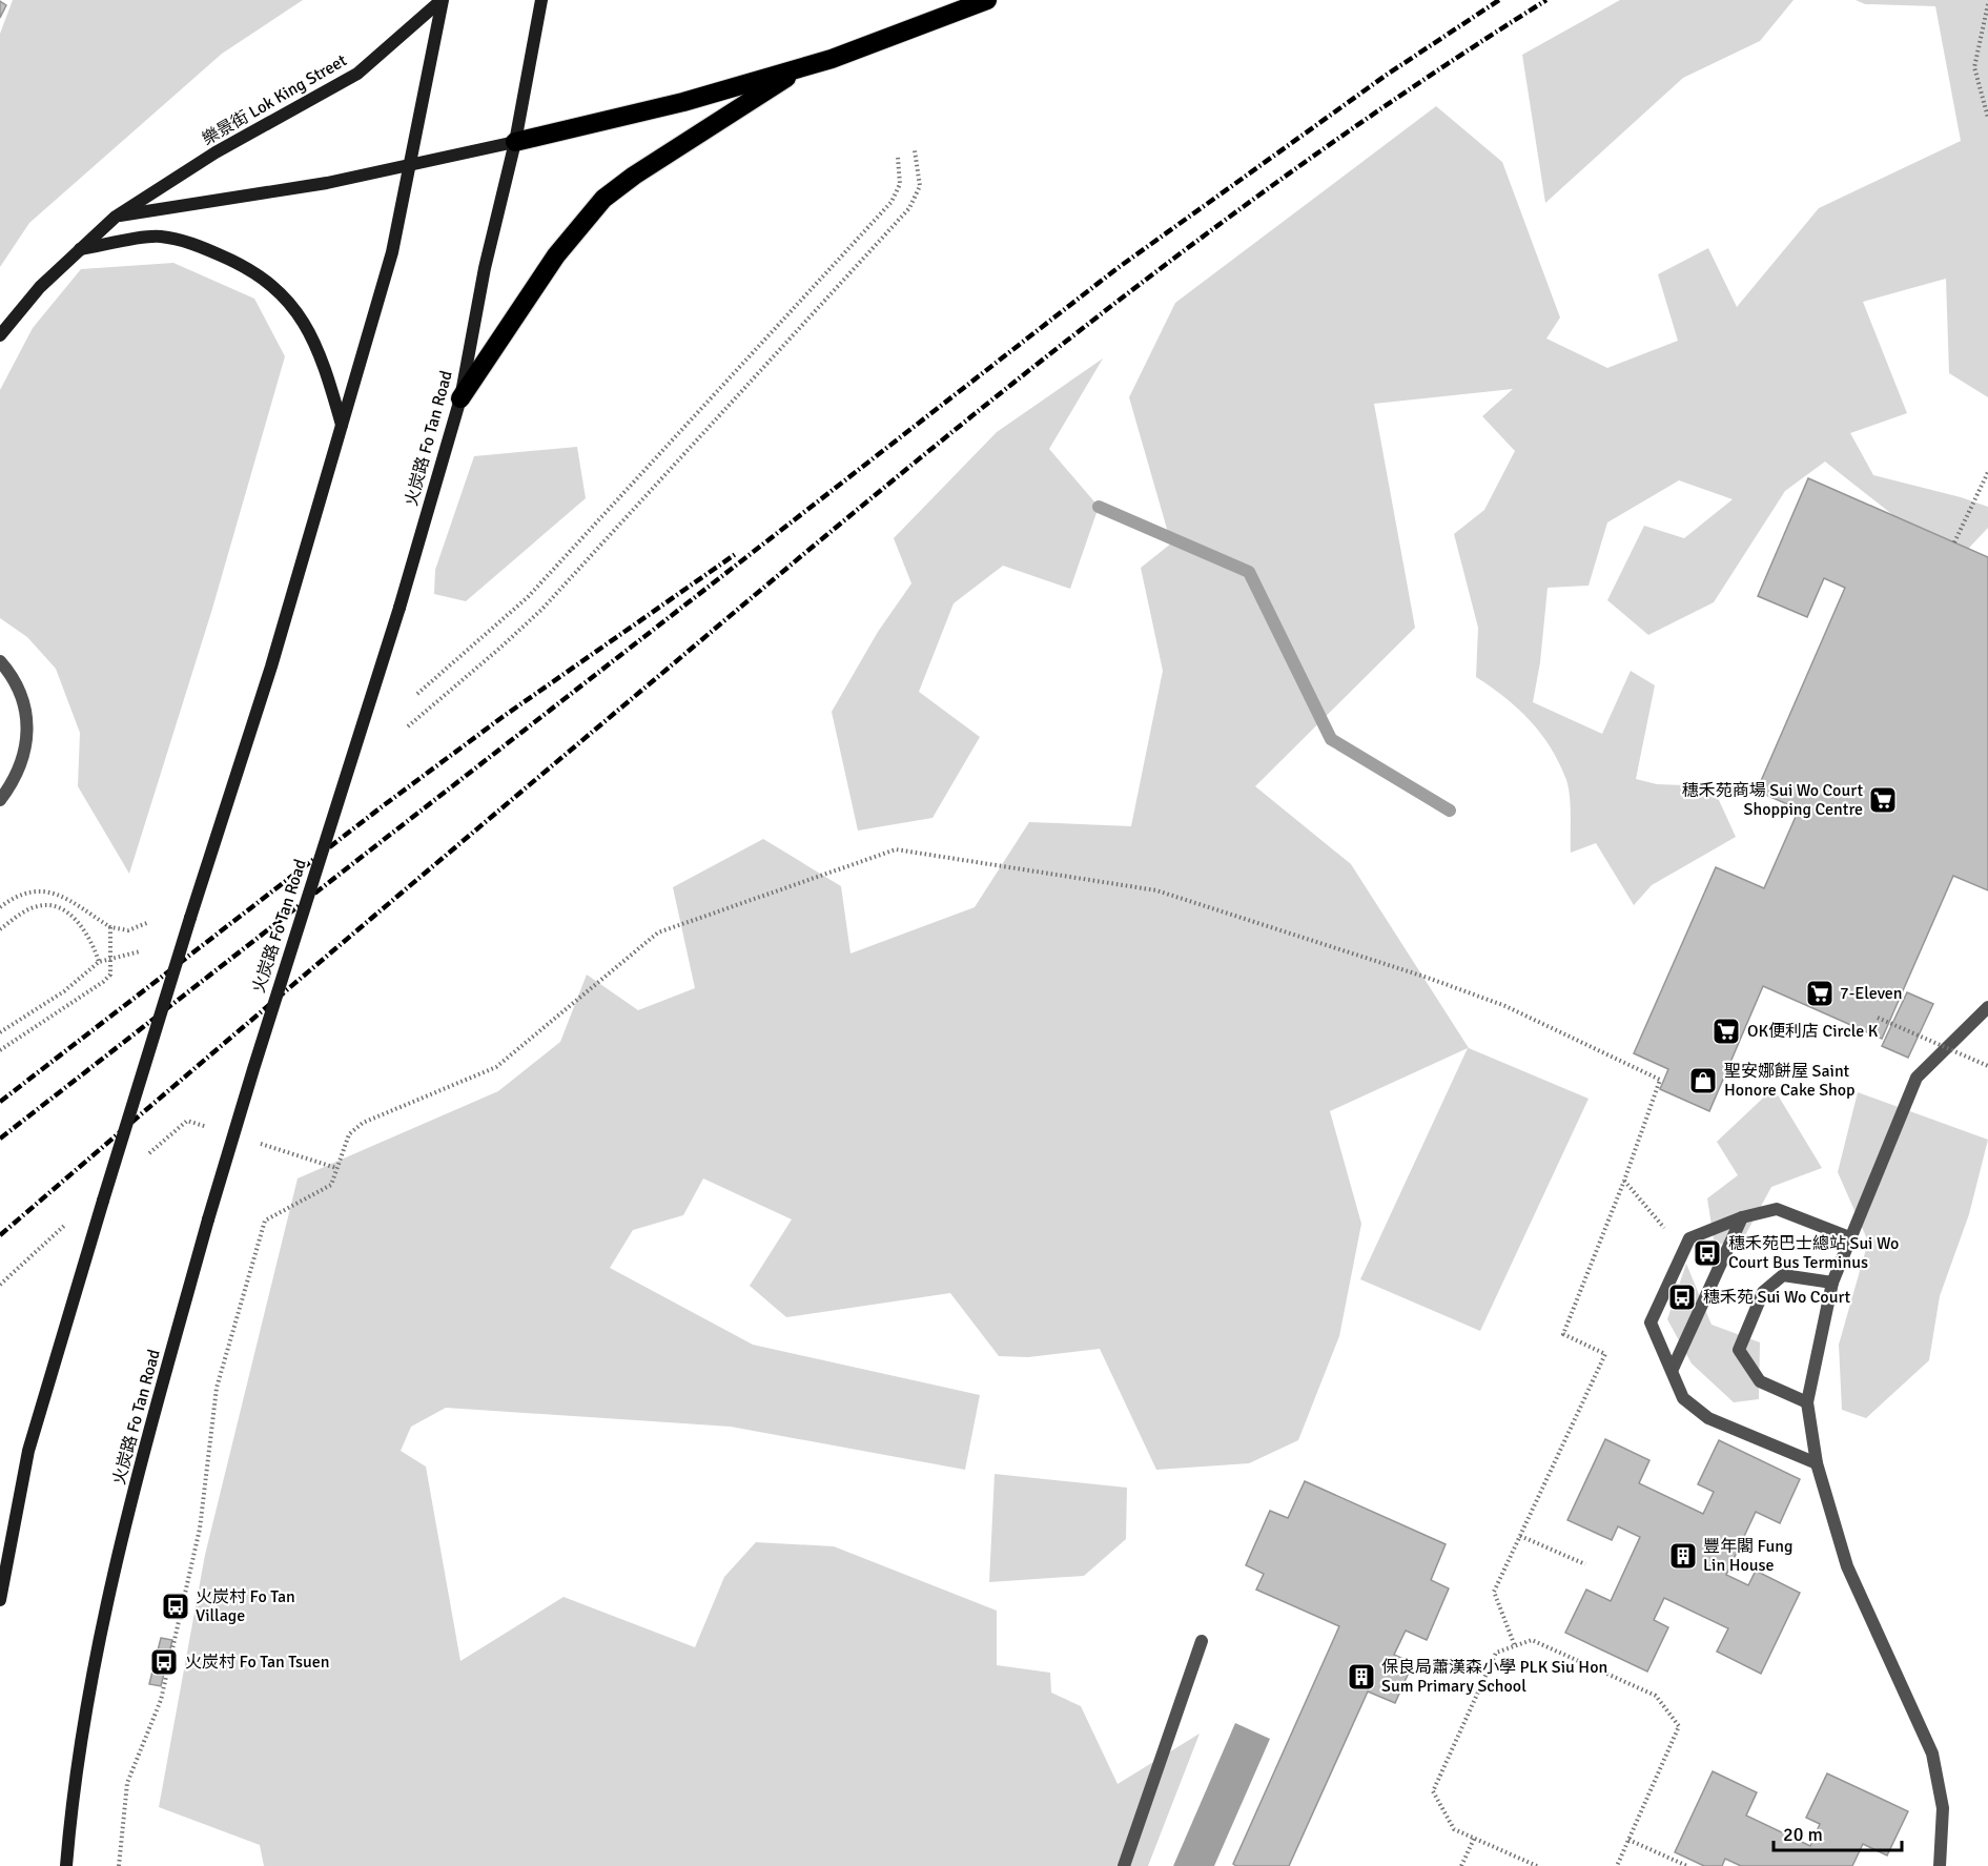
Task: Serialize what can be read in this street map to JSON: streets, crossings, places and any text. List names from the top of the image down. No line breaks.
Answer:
{"streets":{"main road":["樂景街 Lok King Street","火炭路 Fo Tan Road"]},"places":{"supermarket":["穗禾苑商場 Sui Wo Court Shopping Centre","7-Eleven","OK便利店 Circle K"],"shop":["聖安娜餅屋 Saint Honore Cake Shop"],"bus stop":["穗禾苑巴士總站 Sui Wo Court Bus Terminus","穗禾苑 Sui Wo Court","火炭村 Fo Tan Village","火炭村 Fo Tan Tsuen"],"building":["豐年閣 Fung Lin House","保良局蕭漢森小學 PLK Siu Hon Sum Primary School"]},"scale_bar":"20 m"}
